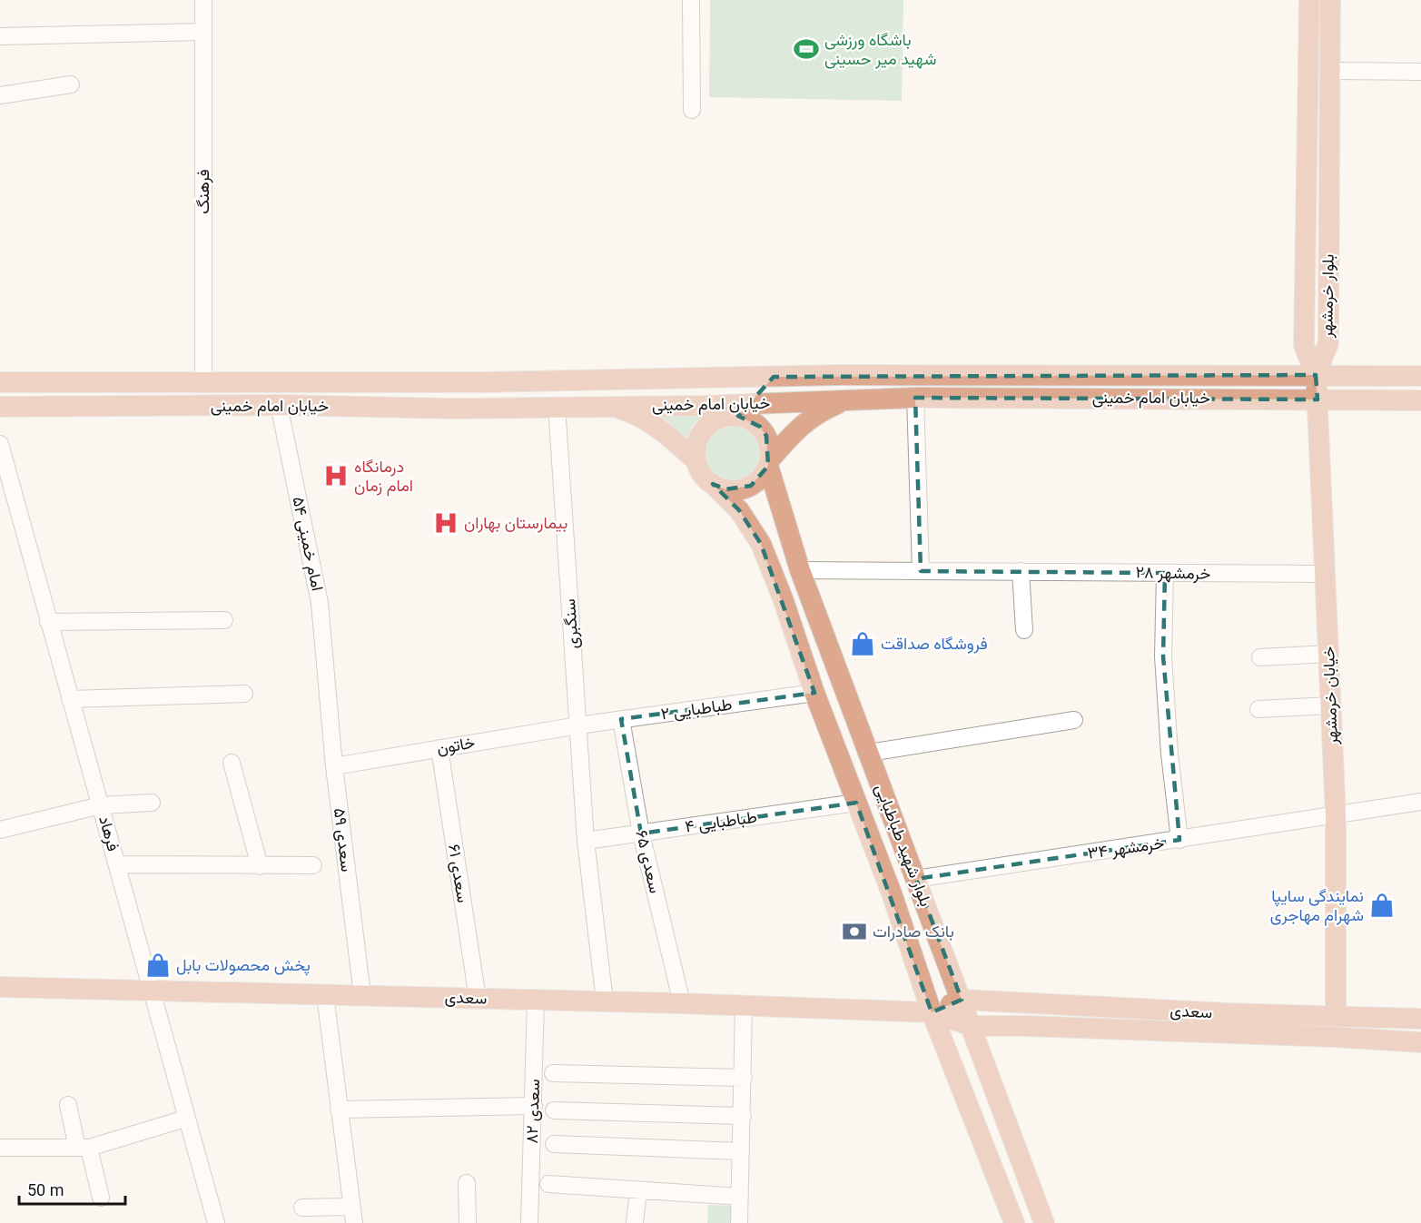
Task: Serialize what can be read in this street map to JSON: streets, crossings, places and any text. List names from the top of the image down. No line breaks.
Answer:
{"streets":{"main road":["بلوار خرمشهر","خیابان امام خمینی","خیابان خرمشهر","بلوار شهید طباطبایی","سعدی"],"street":["فرهنگ","امام خمینی ۵۴","خرمشهر ۲۸","سنگبری","طباطبایی ۲","خاتون","طباطبایی ۴","فرهاد","سعدی ۵۹","خرمشهر ۳۴","سعدی ۶۵","سعدی ۶۱","سعدی ۸۲"]},"crossings":[["فرهنگ","خیابان امام خمینی"],["بلوار خرمشهر","خیابان امام خمینی"],["بلوار خرمشهر","خیابان خرمشهر"],["خیابان امام خمینی","امام خمینی ۵۴"],["خیابان امام خمینی","سنگبری"],["خیابان امام خمینی","خیابان خرمشهر"],["خیابان امام خمینی","بلوار شهید طباطبایی"],["امام خمینی ۵۴","سعدی ۵۹"],["خرمشهر ۲۸","خیابان خرمشهر"],["خرمشهر ۲۸","بلوار شهید طباطبایی"],["سنگبری","طباطبایی ۲"],["سنگبری","خاتون"],["سنگبری","طباطبایی ۴"],["سنگبری","سعدی"],["خیابان خرمشهر","خرمشهر ۳۴"],["خیابان خرمشهر","سعدی"],["طباطبایی ۲","خاتون"],["طباطبایی ۲","بلوار شهید طباطبایی"],["طباطبایی ۲","سعدی ۶۵"],["خاتون","سعدی ۵۹"],["خاتون","سعدی ۶۱"],["طباطبایی ۴","بلوار شهید طباطبایی"],["طباطبایی ۴","سعدی ۶۵"],["فرهاد","سعدی"],["سعدی ۵۹","سعدی"],["بلوار شهید طباطبایی","خرمشهر ۳۴"],["بلوار شهید طباطبایی","سعدی"],["سعدی ۶۵","سعدی"],["سعدی ۶۱","سعدی"],["سعدی","سعدی ۸۲"]],"places":{"sports":["باشگاه ورزشی شهید میر حسینی"],"hospital":["درمانگاه امام زمان","بیمارستان بهاران"],"shop":["فروشگاه صداقت","نمایندگی سایپا شهرام مهاجری","پخش محصولات بابل"],"bank":["بانک صادرات"]},"scale_bar":"50 m"}
